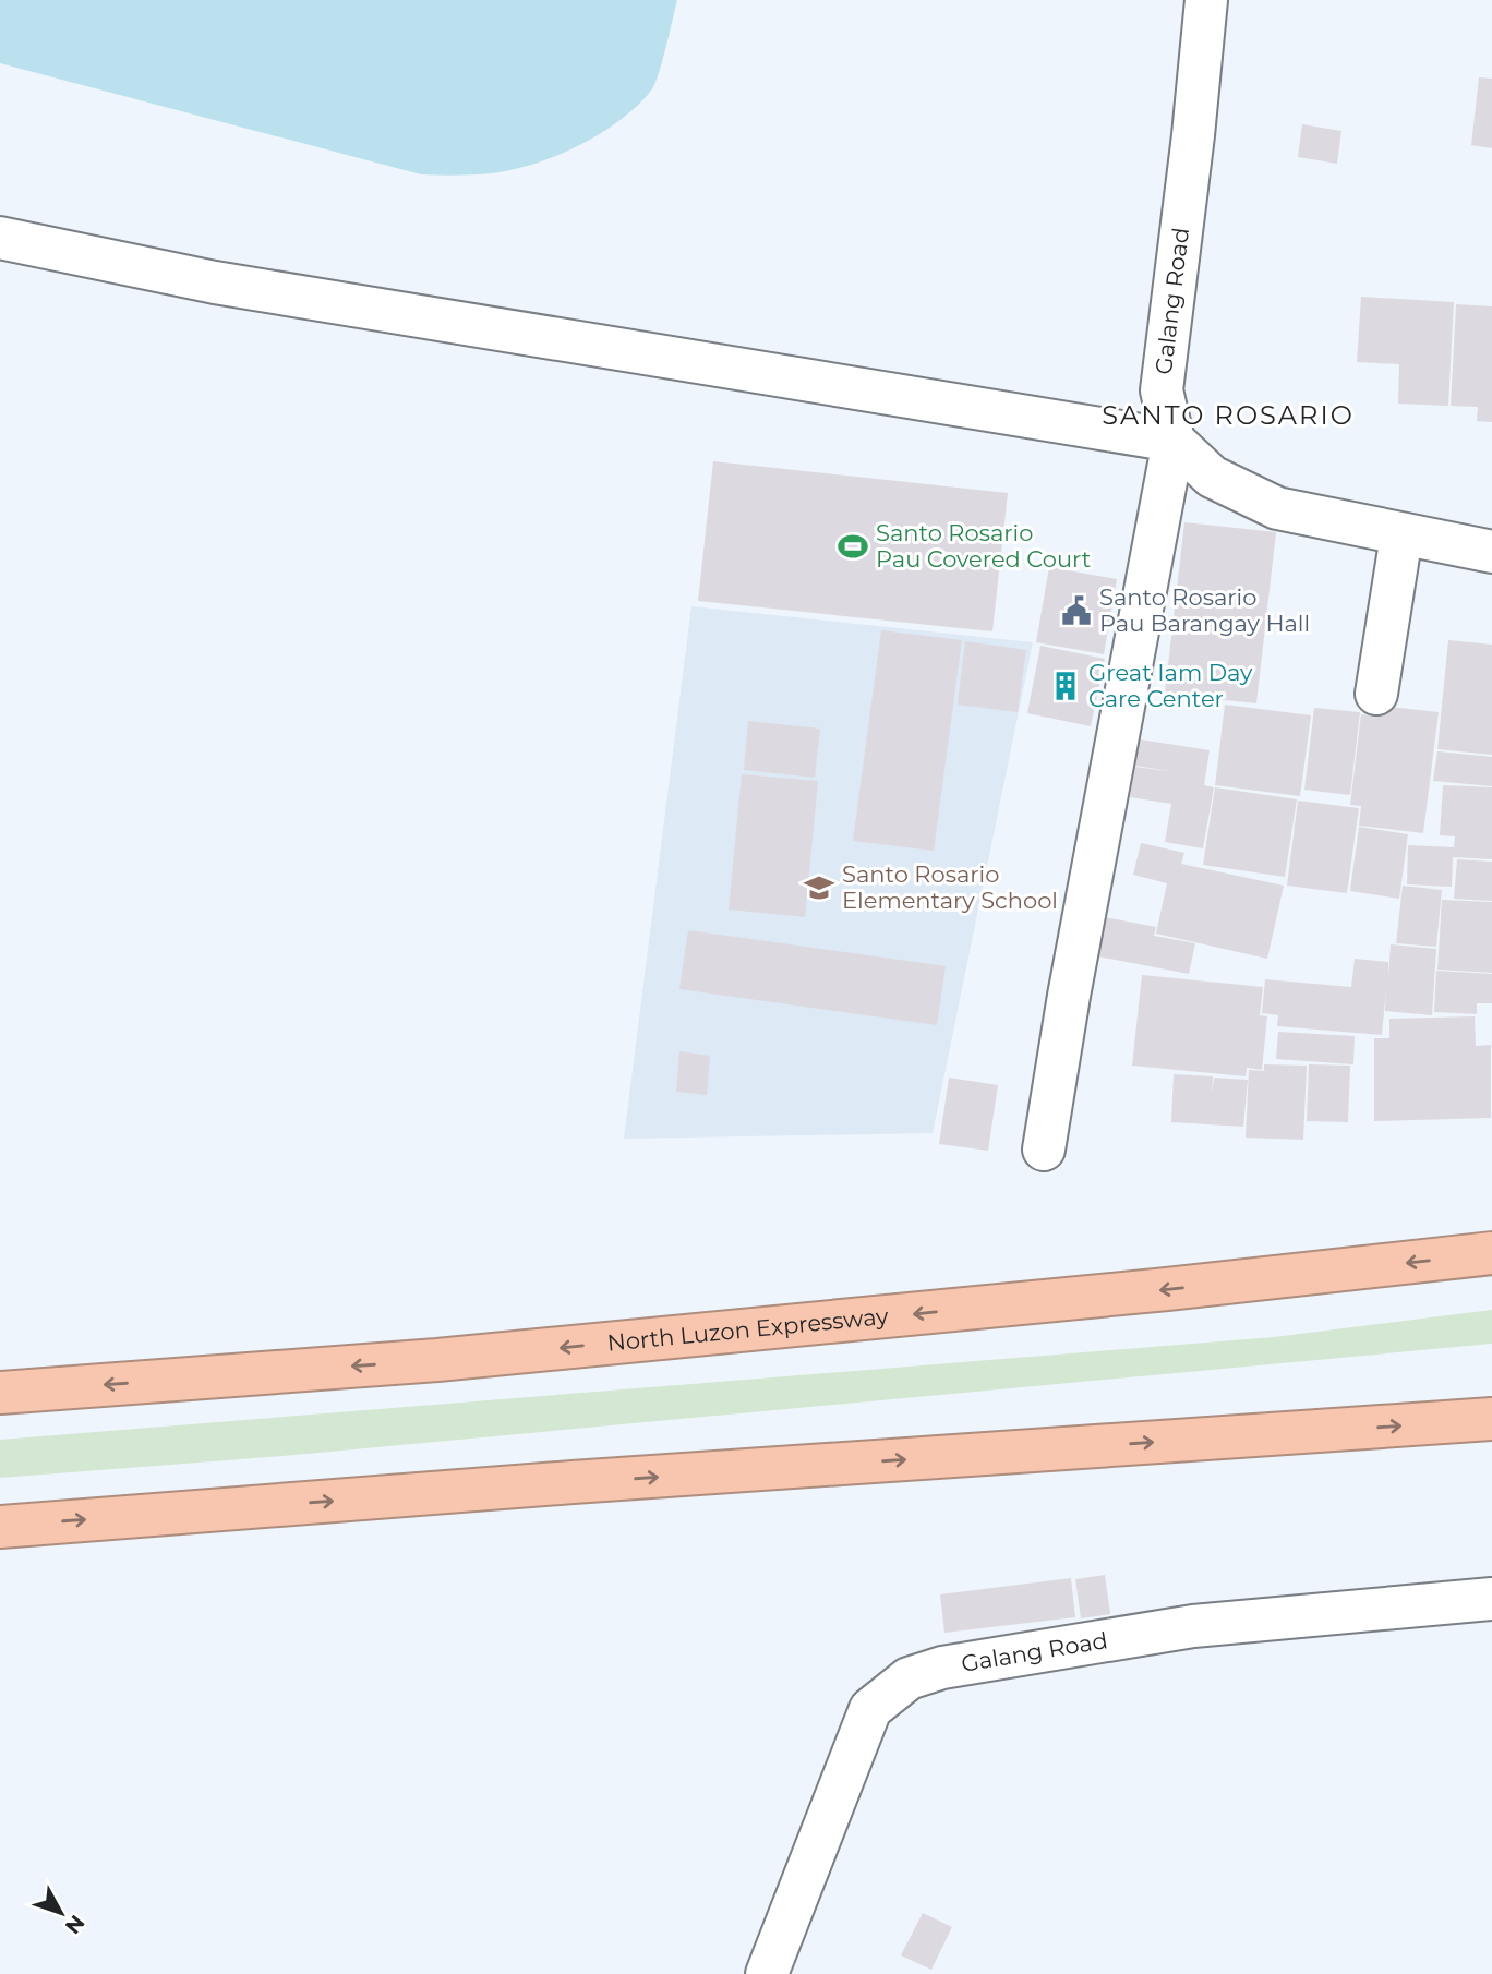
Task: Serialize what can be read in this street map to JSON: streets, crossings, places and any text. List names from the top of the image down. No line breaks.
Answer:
{"streets":{"highway":["North Luzon Expressway"],"street":["Galang Road"]},"districts":["SANTO ROSARIO"],"places":{"sports":["Santo Rosario Pau Covered Court"],"public building":["Santo Rosario Pau Barangay Hall"],"building":["Great Iam Day Care Center"],"school or university":["Santo Rosario Elementary School"]},"north":"bottom right"}
